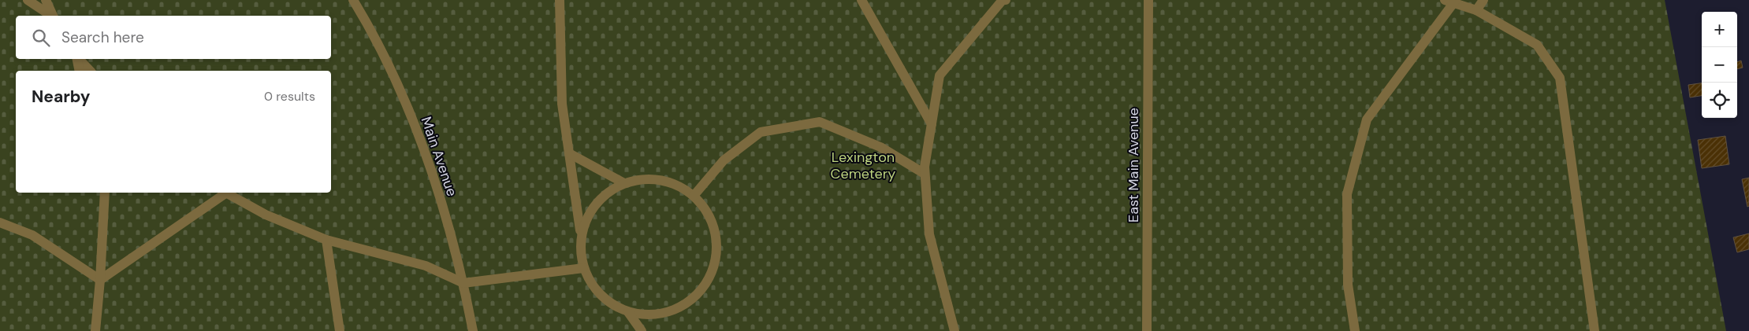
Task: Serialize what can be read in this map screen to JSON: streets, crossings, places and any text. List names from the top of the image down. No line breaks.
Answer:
{"streets":{"street":["Main Avenue","East Main Avenue"]},"parks":["Lexington Cemetery"],"page":{"map_buttons":["+","−"],"search":"Search here","heading":["Nearby","0 results"]}}
